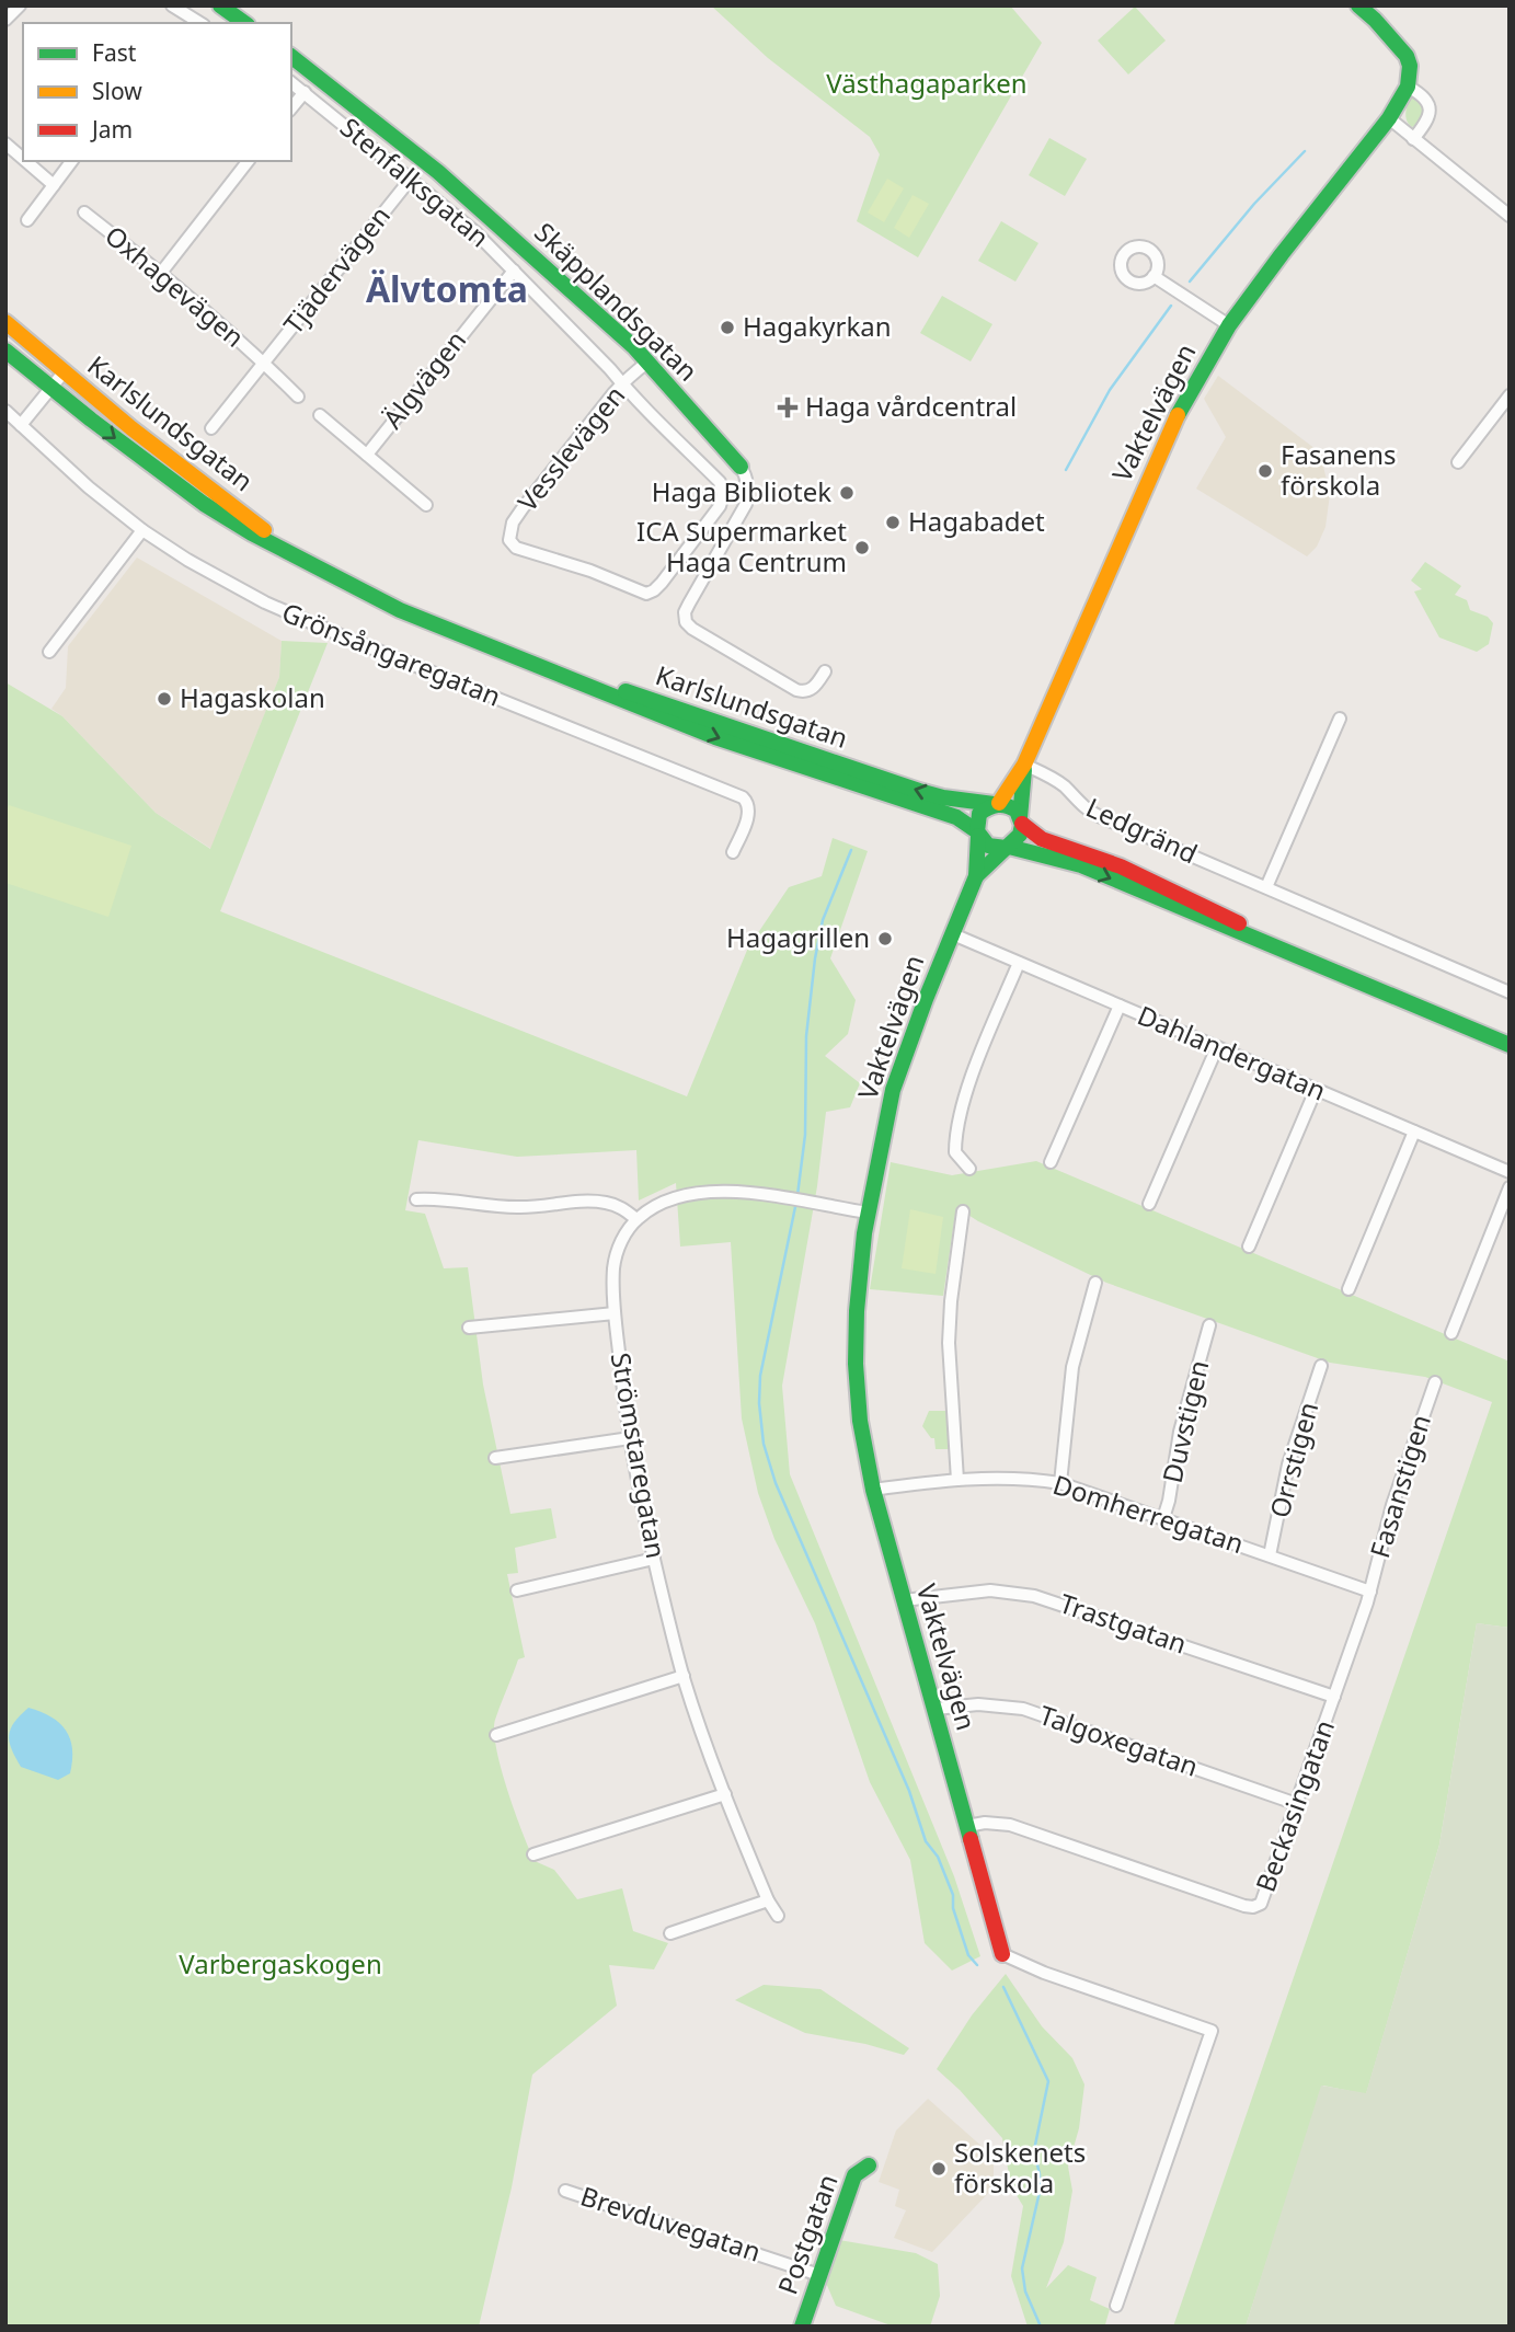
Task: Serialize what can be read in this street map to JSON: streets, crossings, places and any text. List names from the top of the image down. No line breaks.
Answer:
{"streets":{"street":["Stenfalksgatan","Tjädervägen","Oxhagevägen","Skäpplandsgatan","Älgvägen","Vaktelvägen","Karlslundsgatan","Vesslevägen","Grönsångaregatan","Ledgränd","Dahlandergatan","Duvstigen","Strömstaregatan","Orrstigen","Fasanstigen","Domherregatan","Trastgatan","Talgoxegatan","Beckasingatan","Brevduvegatan","Postgatan"]},"crossings":[["Stenfalksgatan","Tjädervägen"],["Stenfalksgatan","Älgvägen"],["Stenfalksgatan","Vesslevägen"],["Tjädervägen","Oxhagevägen"],["Skäpplandsgatan","Vesslevägen"],["Vaktelvägen","Karlslundsgatan"],["Vaktelvägen","Ledgränd"],["Vaktelvägen","Dahlandergatan"],["Vaktelvägen","Domherregatan"],["Vaktelvägen","Trastgatan"],["Vaktelvägen","Talgoxegatan"],["Vaktelvägen","Beckasingatan"],["Duvstigen","Domherregatan"],["Orrstigen","Domherregatan"],["Fasanstigen","Domherregatan"],["Fasanstigen","Beckasingatan"],["Domherregatan","Beckasingatan"],["Trastgatan","Beckasingatan"],["Talgoxegatan","Beckasingatan"],["Brevduvegatan","Postgatan"]],"districts":["Älvtomta"],"parks":["Västhagaparken","Varbergaskogen"],"places":{"other":["Hagakyrkan","Fasanens förskola","Haga Bibliotek","Hagabadet","ICA Supermarket Haga Centrum","Hagaskolan","Hagagrillen","Solskenets förskola"],"health":["Haga vårdcentral"]},"legend":["Fast","Slow","Jam"]}
